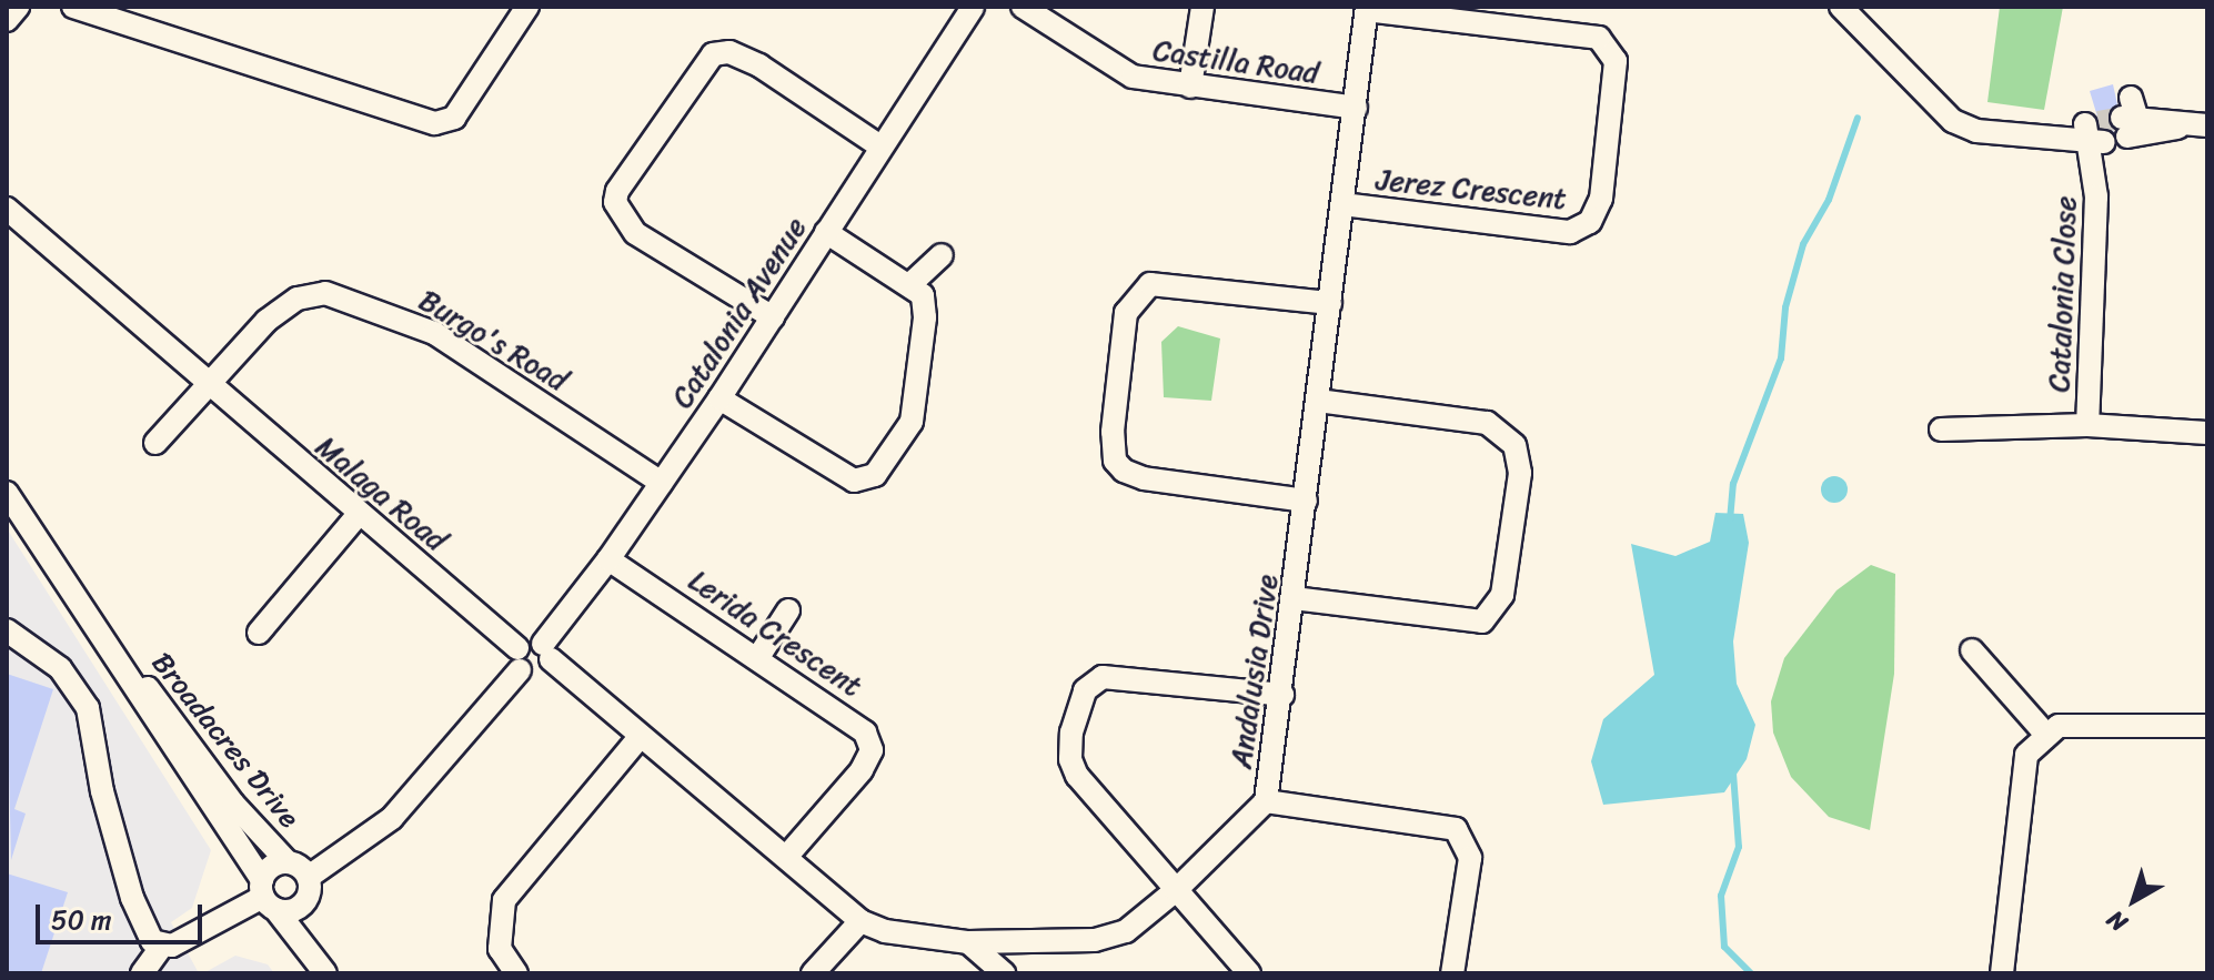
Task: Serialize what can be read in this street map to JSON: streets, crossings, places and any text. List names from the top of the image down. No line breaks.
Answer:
{"streets":{"street":["Castilla Road","Jerez Crescent","Catalonia Close","Catalonia Avenue","Burgo's Road","Malaga Road","Lerida Crescent","Andalusia Drive","Broadacres Drive"]},"crossings":[["Castilla Road","Andalusia Drive"],["Jerez Crescent","Andalusia Drive"],["Catalonia Avenue","Burgo's Road"],["Catalonia Avenue","Lerida Crescent"],["Catalonia Avenue","Andalusia Drive"],["Burgo's Road","Malaga Road"],["Lerida Crescent","Andalusia Drive"]],"scale_bar":"50 m","north":"bottom left"}
